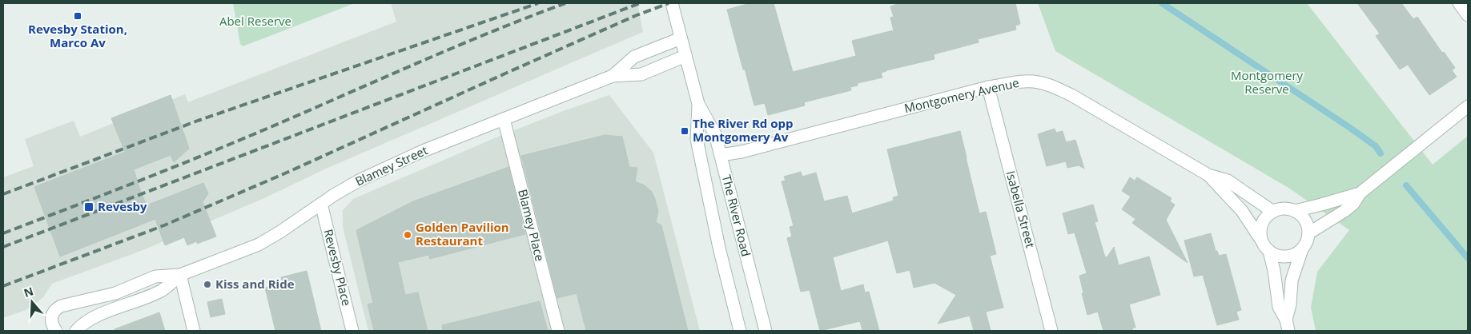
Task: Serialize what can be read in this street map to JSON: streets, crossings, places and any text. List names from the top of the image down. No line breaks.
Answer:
{"streets":{"street":["Montgomery Avenue","Blamey Street","Isabella Street","The River Road","Blamey Place","Revesby Place"]},"crossings":[["Montgomery Avenue","Isabella Street"],["Montgomery Avenue","The River Road"],["Blamey Street","The River Road"],["Blamey Street","Blamey Place"],["Blamey Street","Revesby Place"]],"parks":["Abel Reserve","Montgomery Reserve"],"places":{"transit":["Revesby Station, Marco Av","The River Rd opp Montgomery Av","Revesby"],"other":["Golden Pavilion Restaurant","Kiss and Ride"]},"north":"top"}
